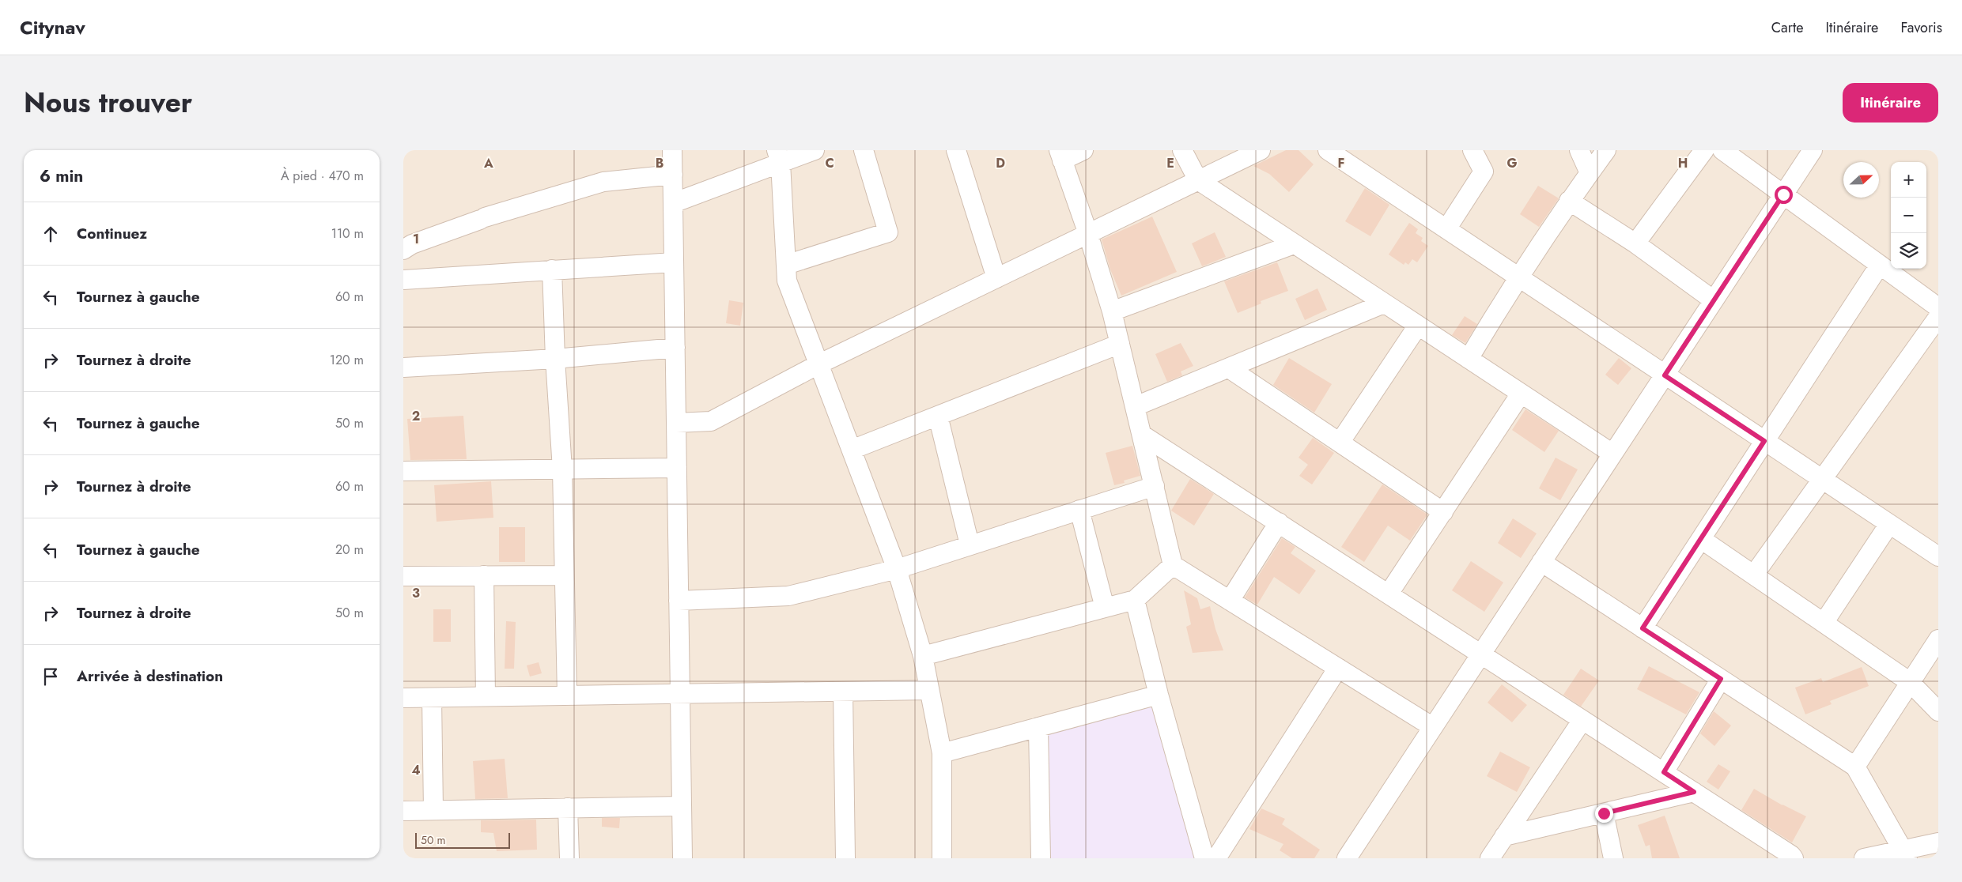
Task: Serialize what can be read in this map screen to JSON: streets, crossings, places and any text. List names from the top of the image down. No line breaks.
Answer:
{"scale_bar":"50 m","north":"right","page":{"header":"Citynav","nav":["Carte","Itinéraire","Favoris"],"title":"Nous trouver","buttons":"Itinéraire","heading":["6 min","À pied · 470 m"],"map_buttons":["+","−"],"list":[["Continuez","110 m"],["Tournez à gauche","60 m"],["Tournez à droite","120 m"],["Tournez à gauche","50 m"],["Tournez à droite","60 m"],["Tournez à gauche","20 m"],["Tournez à droite","50 m"],"Arrivée à destination"],"scale":"50 m"},"grid":{"columns":["A","B","C","D","E","F","G","H"],"rows":["1","2","3","4"]}}
